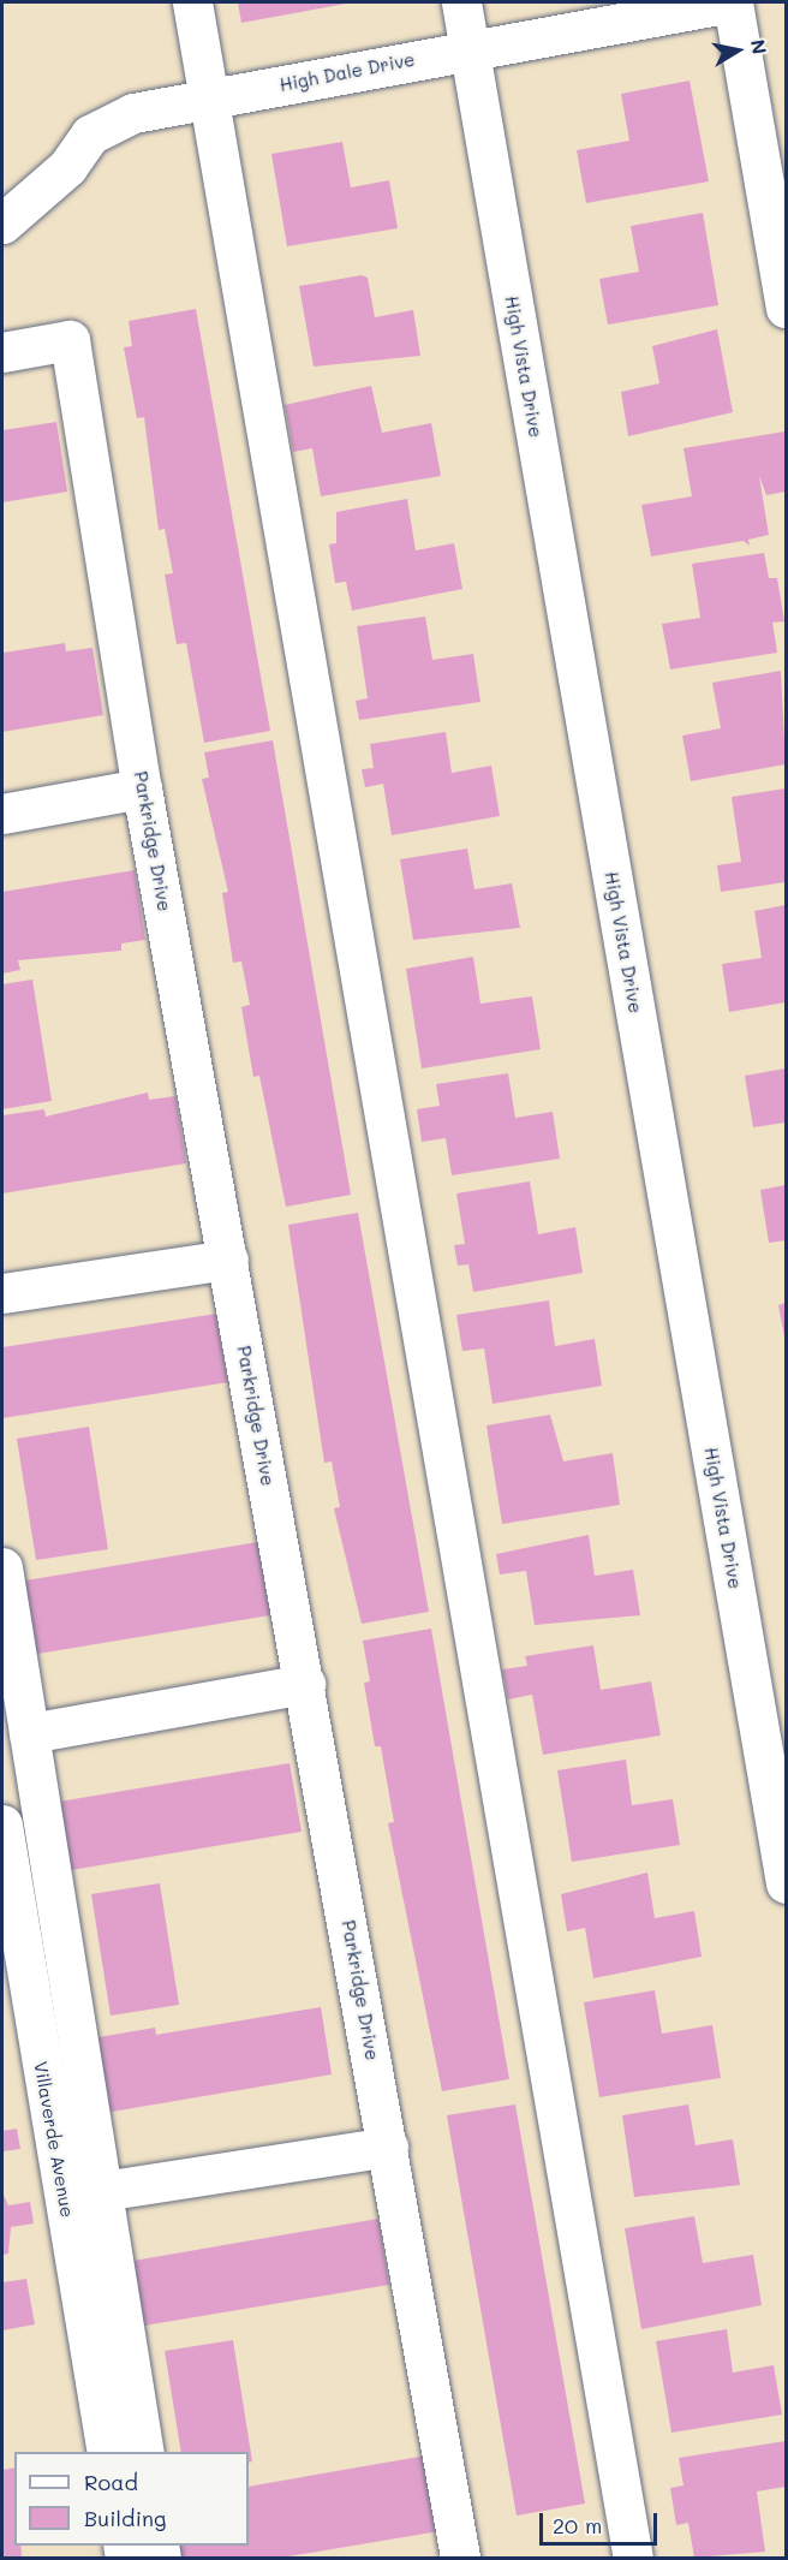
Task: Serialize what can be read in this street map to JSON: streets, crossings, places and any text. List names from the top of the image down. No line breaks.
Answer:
{"streets":{"street":["High Dale Drive","High Vista Drive","Parkridge Drive","Villaverde Avenue"]},"crossings":[["High Dale Drive","High Vista Drive"]],"legend":["Road","Building"],"scale_bar":"20 m","north":"right"}
